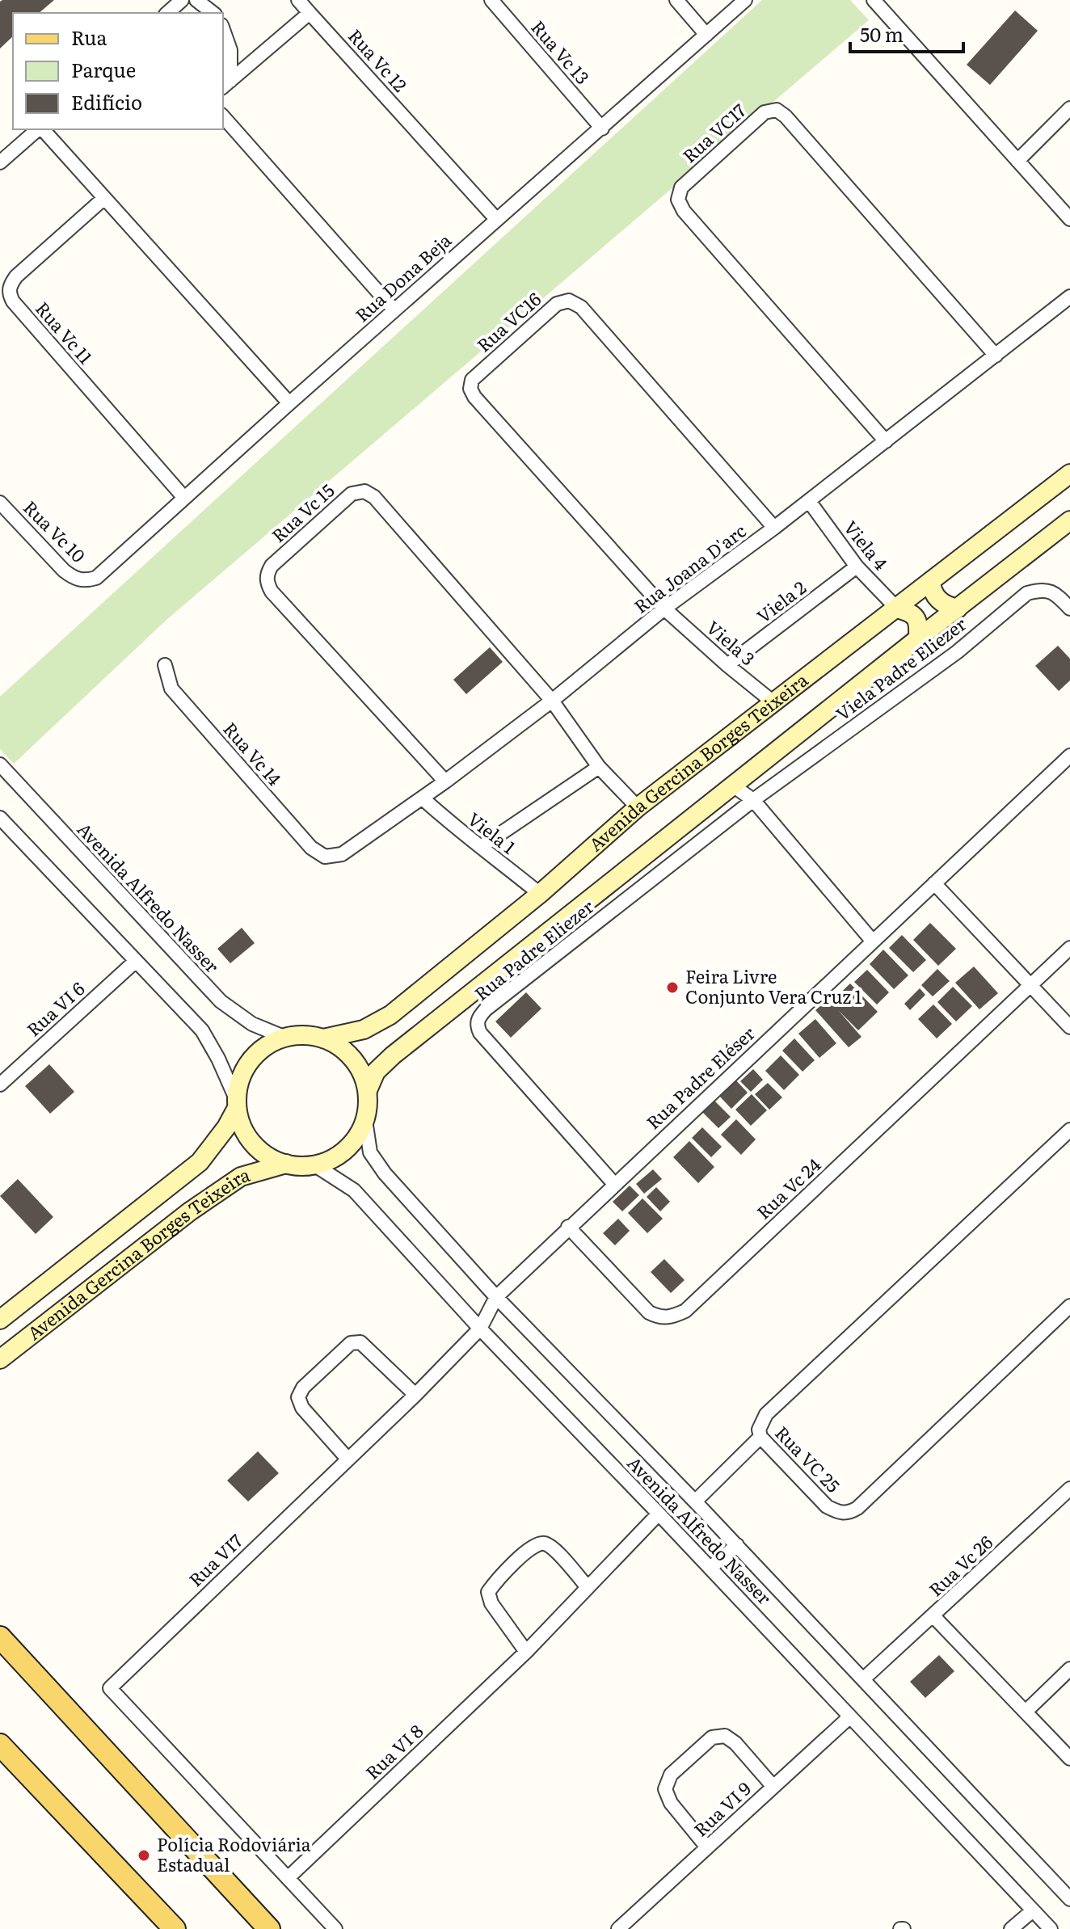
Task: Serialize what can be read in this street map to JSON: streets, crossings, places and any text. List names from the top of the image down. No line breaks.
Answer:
{"streets":{"main road":["Avenida Gercina Borges Teixeira"],"street":["Rua Vc 13","Rua Vc 12","Rua VC17","Rua Dona Beja","Rua VC16","Rua Vc 11","Rua Vc 15","Rua Vc 10","Viela 4","Rua Joana D'arc","Viela 2","Viela 3","Viela Padre Eliezer","Rua Vc 14","Viela 1","Avenida Alfredo Nasser","Rua Padre Eliezer","Rua VI 6","Rua Padre Eléser","Rua Vc 24","Rua VC 25","Rua VI7","Rua Vc 26","Rua VI 8","Rua VI 9"]},"crossings":[["Rua Vc 13","Rua Dona Beja"],["Rua Vc 12","Rua Dona Beja"],["Rua VC17","Rua Joana D'arc"],["Rua Dona Beja","Rua Vc 11"],["Rua Dona Beja","Rua Vc 10"],["Rua VC16","Rua Joana D'arc"],["Rua VC16","Viela 3"],["Rua Vc 15","Rua Joana D'arc"],["Viela 4","Rua Joana D'arc"],["Viela 4","Viela 2"],["Viela 4","Avenida Gercina Borges Teixeira"],["Rua Joana D'arc","Viela 3"],["Rua Joana D'arc","Rua Vc 14"],["Rua Joana D'arc","Viela 1"],["Viela 2","Viela 3"],["Viela 3","Avenida Gercina Borges Teixeira"],["Viela Padre Eliezer","Rua Padre Eliezer"],["Avenida Gercina Borges Teixeira","Viela 1"],["Avenida Gercina Borges Teixeira","Avenida Alfredo Nasser"],["Avenida Alfredo Nasser","Rua Padre Eléser"],["Avenida Alfredo Nasser","Rua VI7"],["Avenida Alfredo Nasser","Rua VI 8"],["Avenida Alfredo Nasser","Rua VI 9"],["Rua Padre Eliezer","Rua Padre Eléser"],["Rua Padre Eléser","Rua Vc 24"],["Rua Padre Eléser","Rua VI7"],["Rua VI7","Rua VI 8"]],"places":["Feira Livre Conjunto Vera Cruz 1","Polícia Rodoviária Estadual"],"legend":["Rua","Parque","Edifício"],"scale_bar":"50 m"}
